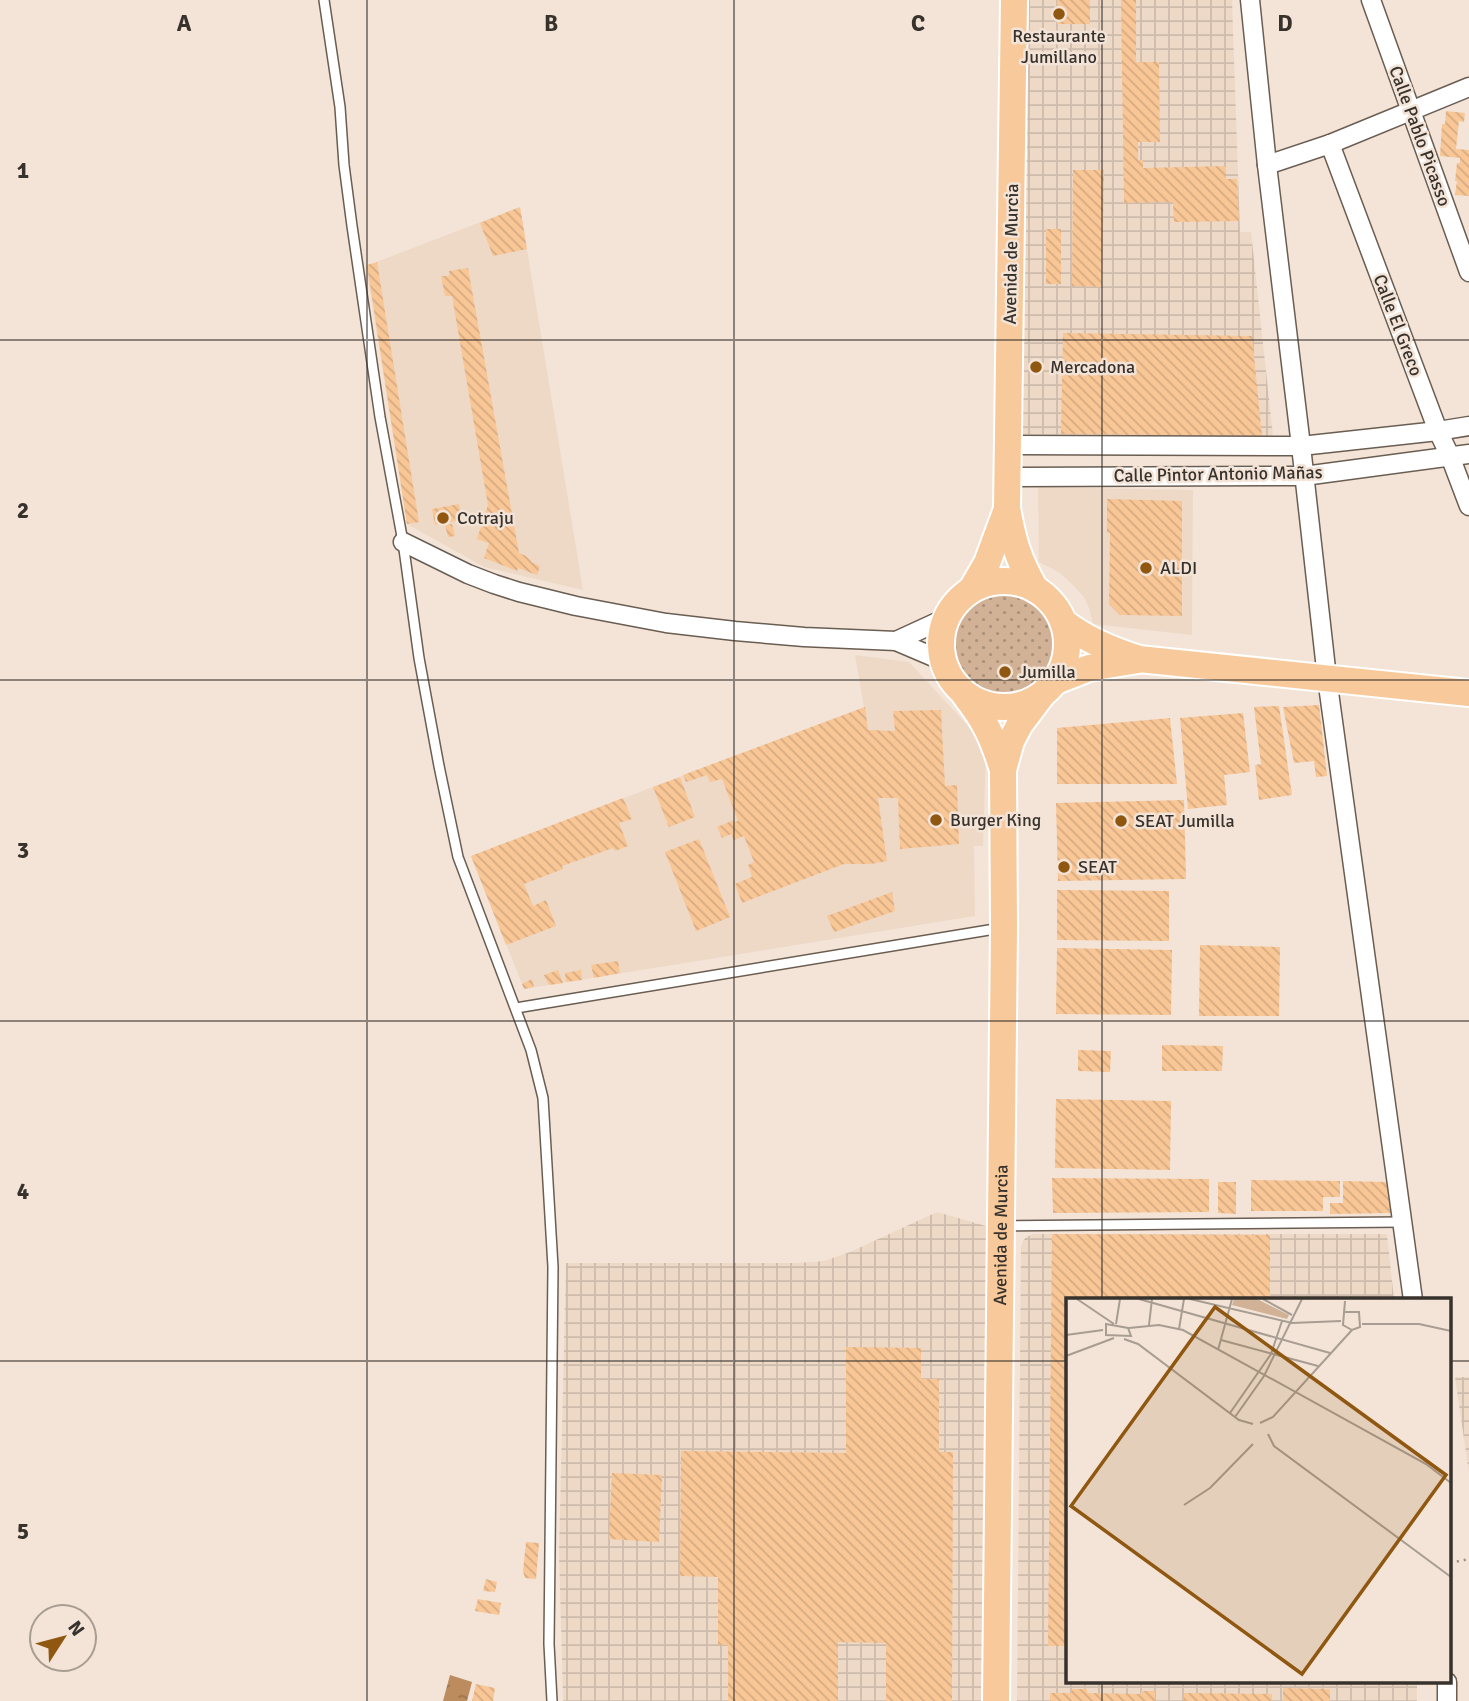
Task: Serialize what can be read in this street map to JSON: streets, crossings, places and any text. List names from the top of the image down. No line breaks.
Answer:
{"streets":{"main road":["Avenida de Murcia"],"street":["Calle Pablo Picasso","Calle El Greco","Calle Pintor Antonio Mañas"]},"crossings":[["Avenida de Murcia","Calle Pintor Antonio Mañas"],["Calle El Greco","Calle Pintor Antonio Mañas"]],"places":["Restaurante Jumillano","Mercadona","Cotraju","ALDI","Jumilla","Burger King","SEAT Jumilla","SEAT"],"north":"top right","grid":{"columns":["A","B","C","D"],"rows":["1","2","3","4","5"]}}
